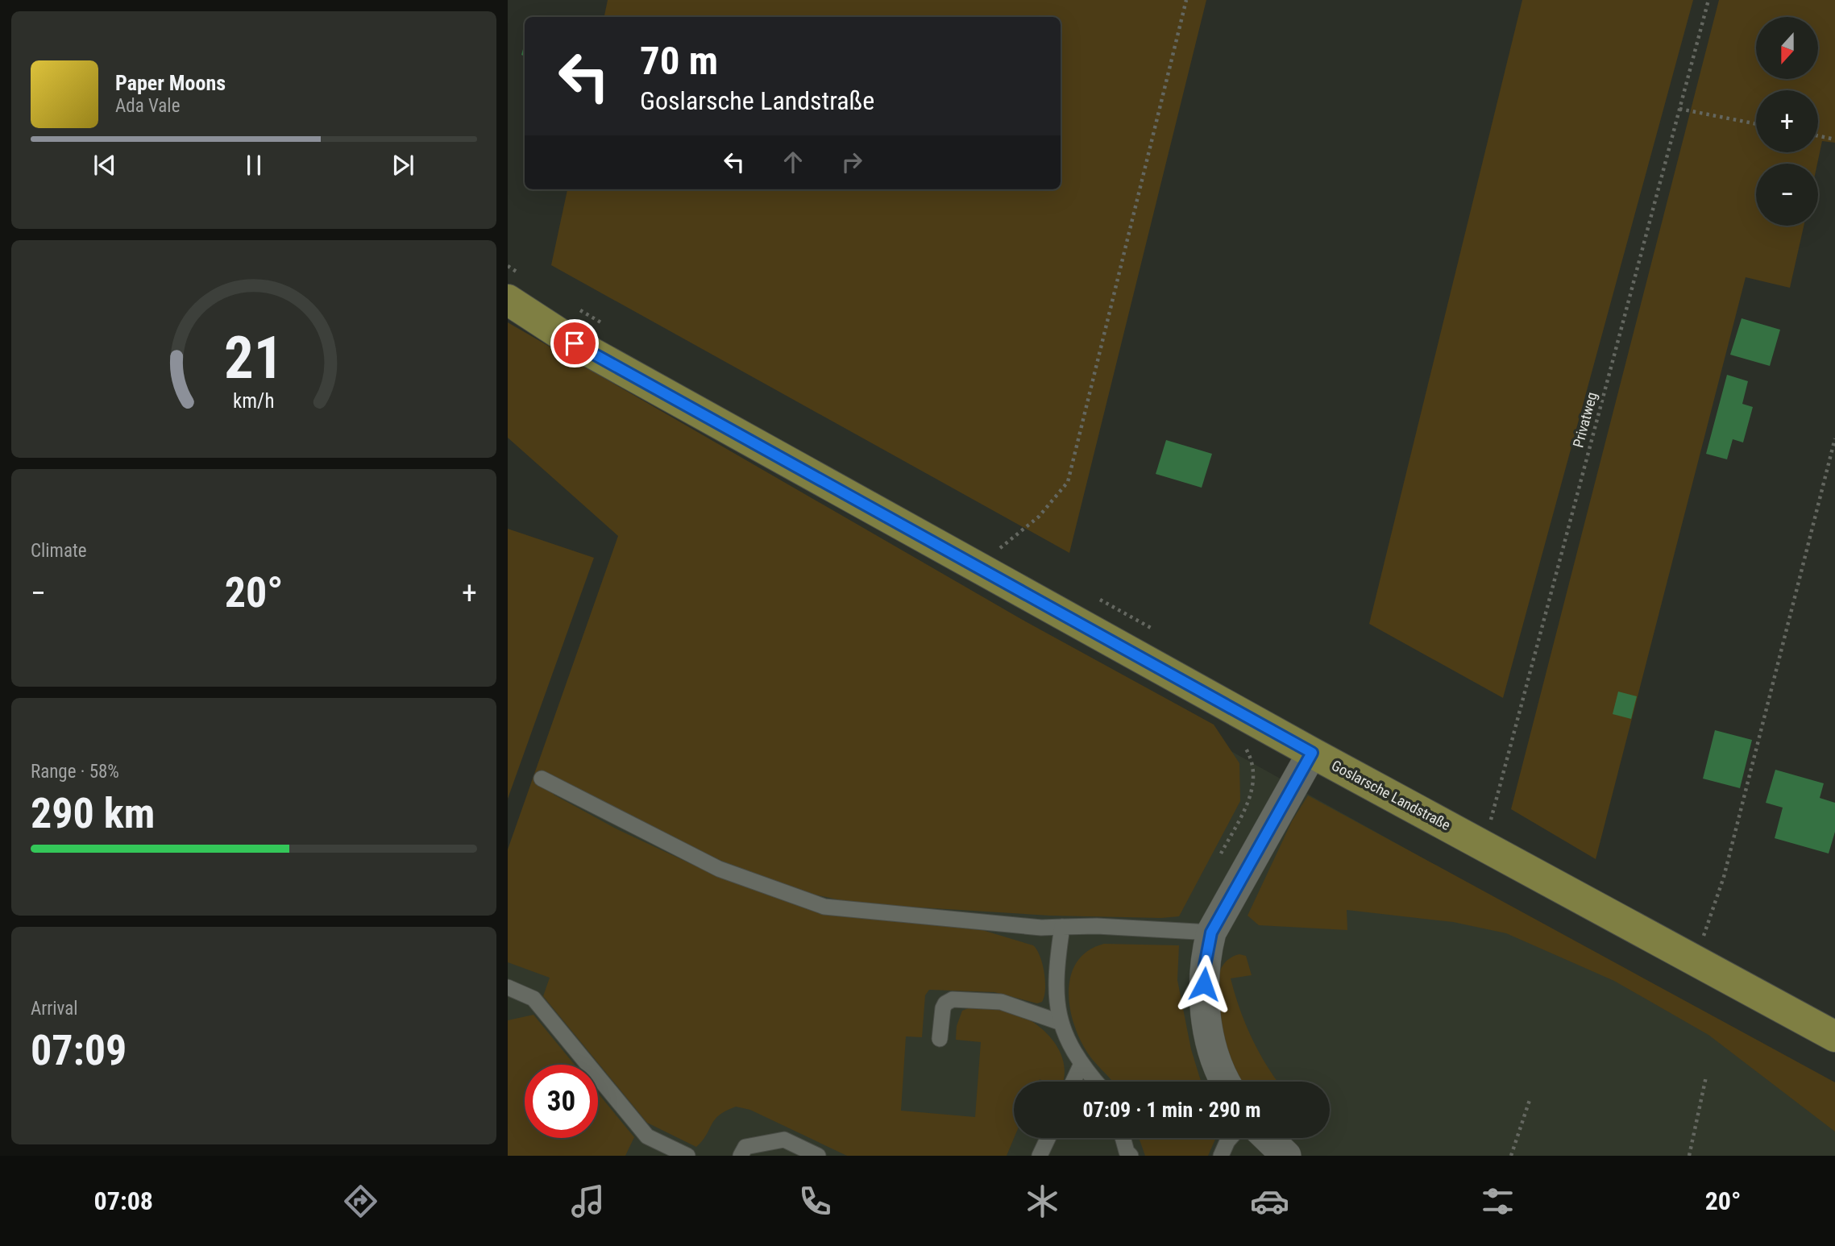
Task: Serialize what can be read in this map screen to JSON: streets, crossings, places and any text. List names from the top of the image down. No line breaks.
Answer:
{"streets":{"main road":["Goslarsche Landstraße"],"path":["Privatweg"]},"crossings":[["Privatweg","Goslarsche Landstraße"]],"north":"bottom","page":{"map_buttons":["+","−"],"turn":["70 m","Goslarsche Landstraße"],"song":["Paper Moons","Ada Vale"],"tile":["Climate",["Range · 58%","290 km"],["Arrival","07:09"]],"heat":["−","20°","+"],"limit":"30","trip":"07:09 · 1 min · 290 m","tabs":["07:08","20°"],"gauge":["21","km/h"]}}
